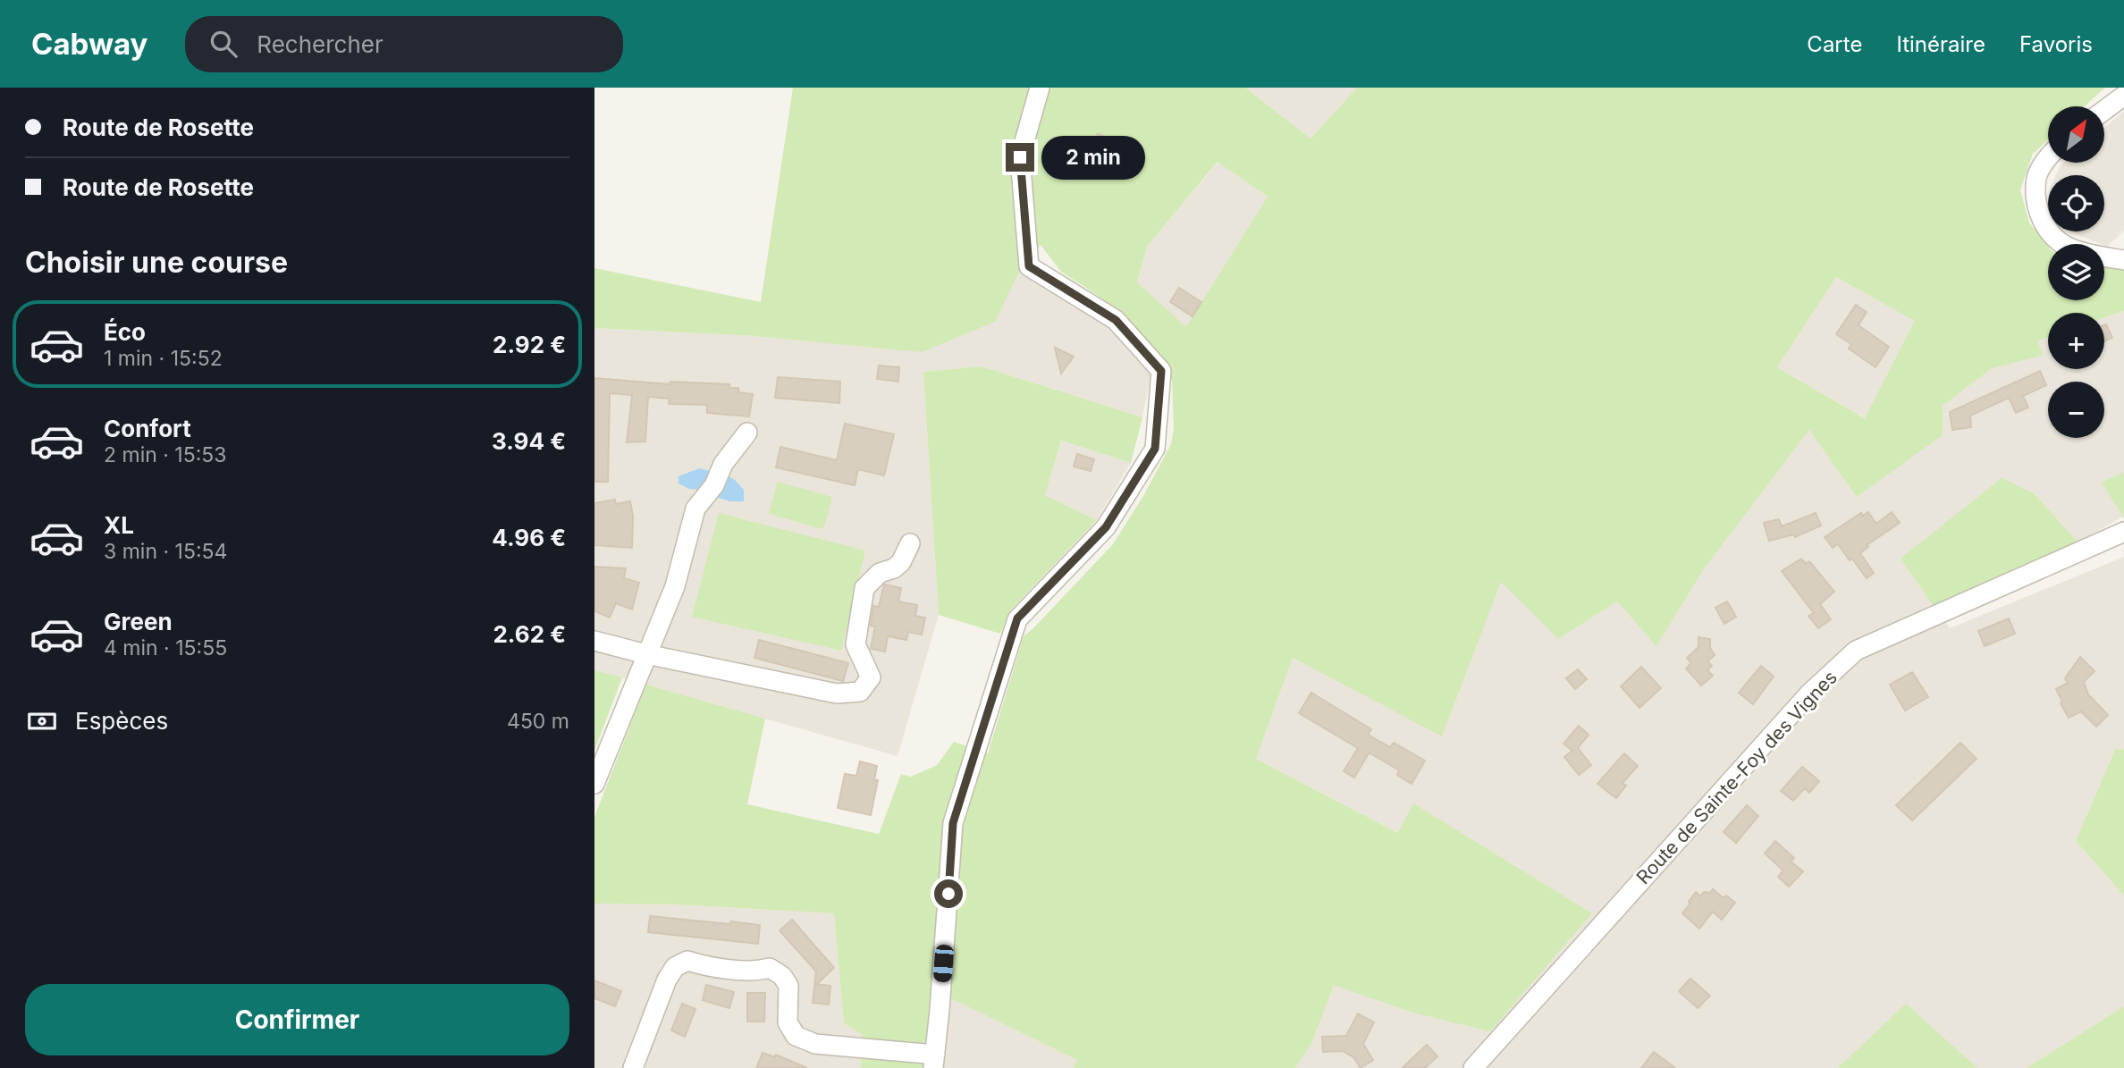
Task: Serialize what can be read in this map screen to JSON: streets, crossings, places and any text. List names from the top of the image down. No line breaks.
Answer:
{"streets":{"street":["Route de Sainte-Foy des Vignes"]},"north":"top right","page":{"header":"Cabway","search":"Rechercher","nav":["Carte","Itinéraire","Favoris"],"banner":["Route de Rosette","Route de Rosette"],"map_buttons":["+","−"],"bubble":"2 min","heading":"Choisir une course","list":[{"name":"Éco","note":"1 min · 15:52","value":"2.92 €"},{"name":"Confort","note":"2 min · 15:53","value":"3.94 €"},{"name":"XL","note":"3 min · 15:54","value":"4.96 €"},{"name":"Green","note":"4 min · 15:55","value":"2.62 €"}],"pay":["Espèces","450 m"],"buttons":"Confirmer"}}
